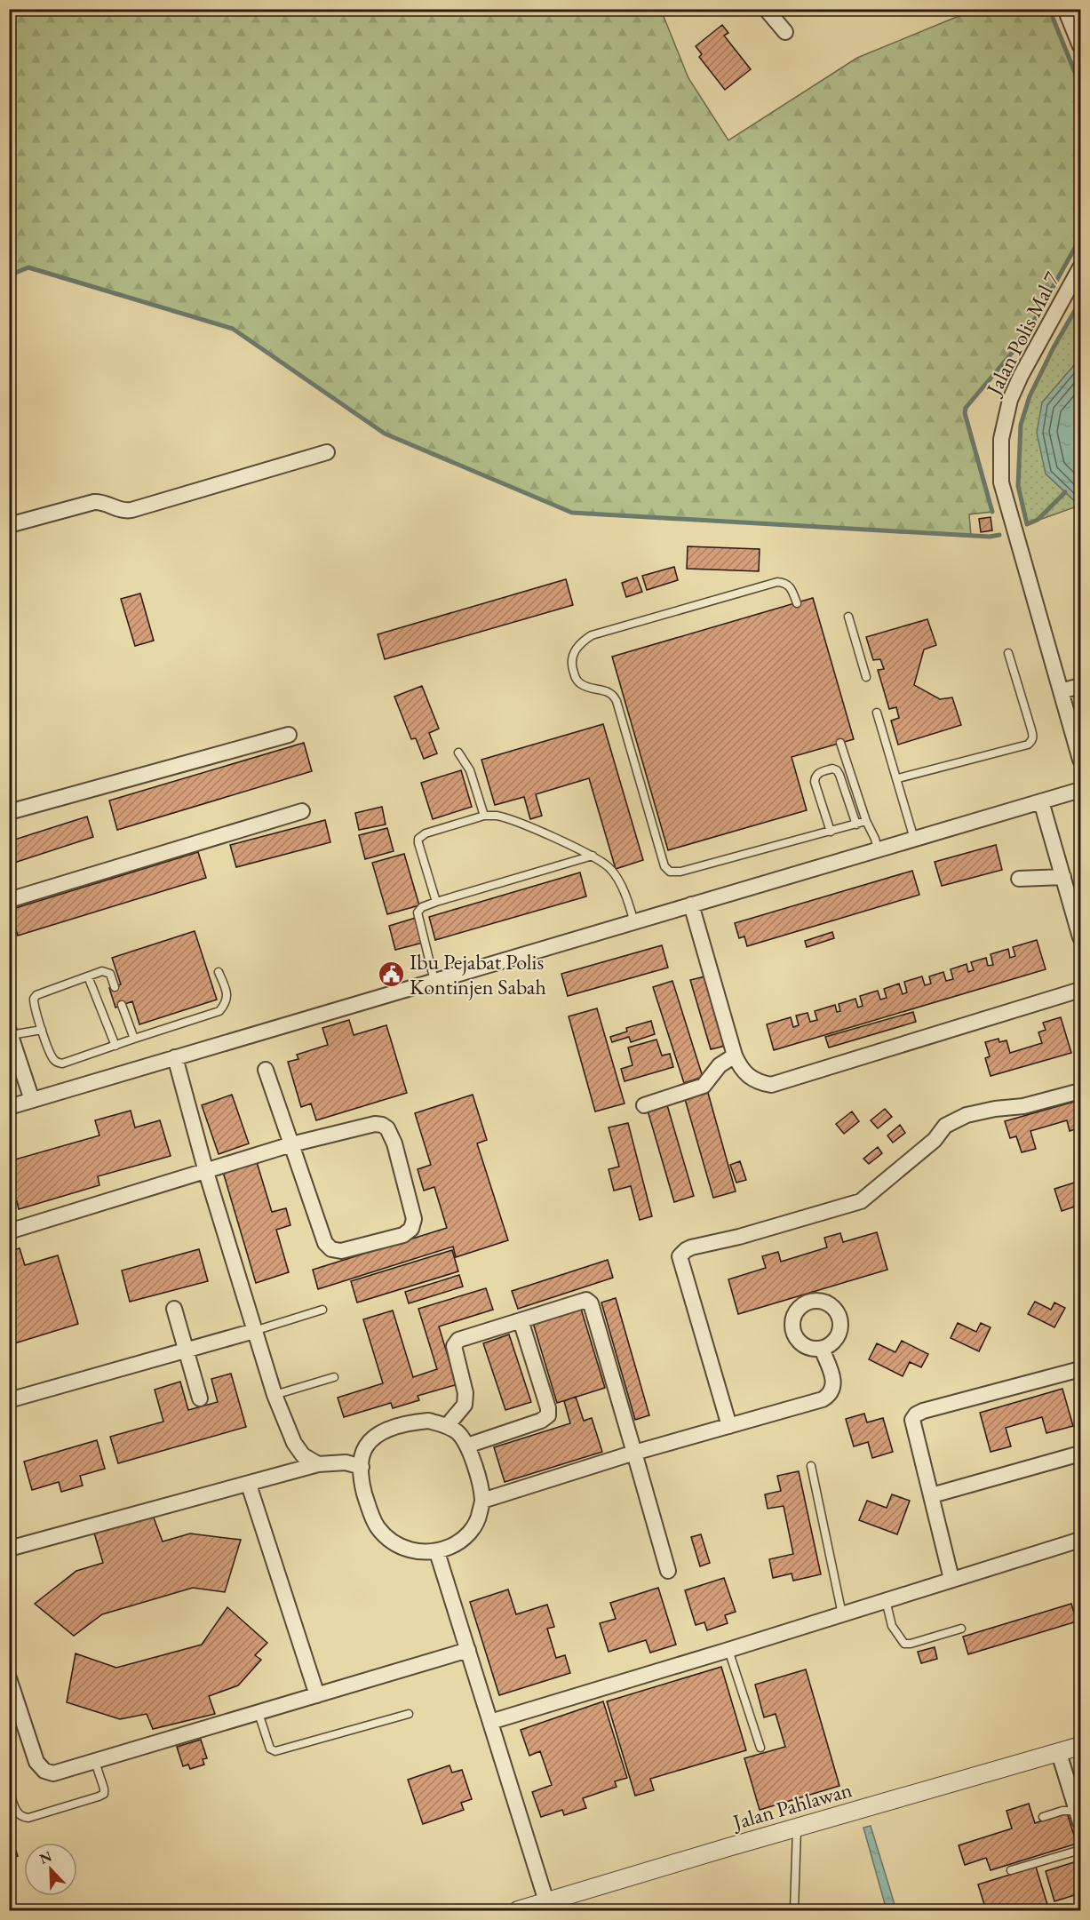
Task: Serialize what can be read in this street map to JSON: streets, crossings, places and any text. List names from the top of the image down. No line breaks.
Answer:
{"streets":{"street":["Jalan Polis Mal 7","Jalan Pahlawan"]},"places":{"public building":["Ibu Pejabat Polis Kontinjen Sabah"]},"north":"top left"}
